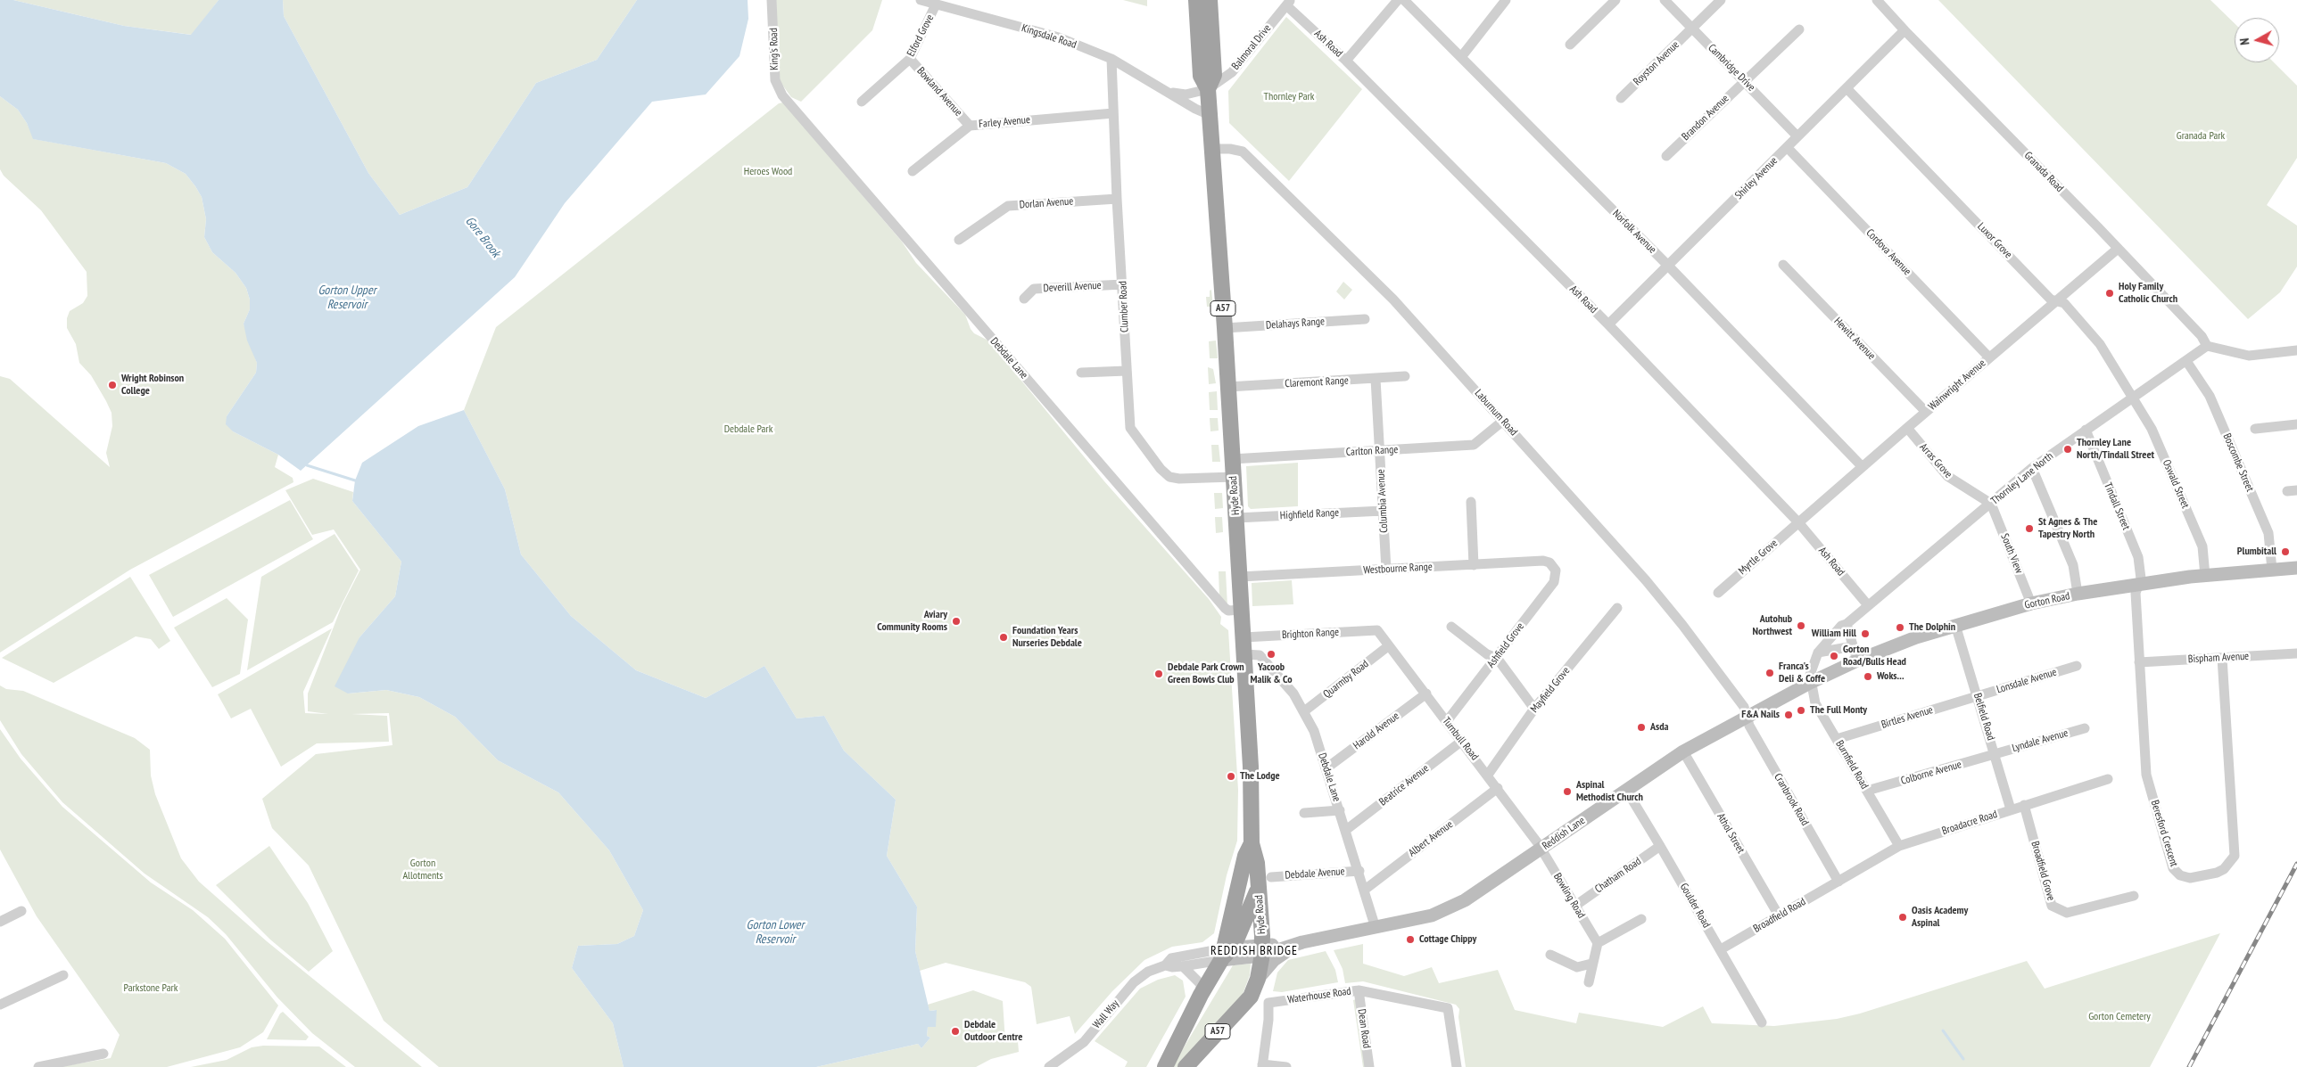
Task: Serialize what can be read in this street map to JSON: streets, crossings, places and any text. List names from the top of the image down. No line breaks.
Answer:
{"streets":{"highway":["A57","Hyde Road"],"main road":["Gorton Road","Reddish Lane","Wall Way"],"street":["Elford Grove","Kingsdale Road","Ash Road","Balmoral Drive","King's Road","Royston Avenue","Cambridge Drive","Bowland Avenue","Brandon Avenue","Farley Avenue","Granada Road","Shirley Avenue","Dorlan Avenue","Norfolk Avenue","Luxor Grove","Cordova Avenue","Deverill Avenue","Clumber Road","Delahays Range","Hewitt Avenue","Debdale Lane","Claremont Range","Wainwright Avenue","Laburnum Road","Carlton Range","Arras Grove","Boscombe Street","Thornley Lane North","Oswald Street","Columbia Avenue","Tindall Street","Highfield Range","South View","Myrtle Grove","Westbourne Range","Brighton Range","Ashfield Grove","Bispham Avenue","Quarmby Road","Lonsdale Avenue","Mayfield Grove","Belfield Road","Birtles Avenue","Harold Avenue","Turnbull Road","Lyndale Avenue","Burnfield Road","Colborne Avenue","Beatrice Avenue","Cranbrook Road","Broadacre Road","Athol Street","Beresford Crescent","Albert Avenue","Broadfield Grove","Debdale Avenue","Chatham Road","Bowling Road","Goulder Road","Broadfield Road","Waterhouse Road","Dean Road"]},"crossings":[["Elford Grove","Kingsdale Road"],["Elford Grove","Bowland Avenue"],["Kingsdale Road","Balmoral Drive"],["Kingsdale Road","Clumber Road"],["Kingsdale Road","A57"],["Ash Road","Balmoral Drive"],["Ash Road","Shirley Avenue"],["Ash Road","Wainwright Avenue"],["Ash Road","Thornley Lane North"],["Ash Road","Myrtle Grove"],["Balmoral Drive","A57"],["King's Road","Debdale Lane"],["Royston Avenue","Cambridge Drive"],["Cambridge Drive","Brandon Avenue"],["Cambridge Drive","Shirley Avenue"],["Bowland Avenue","Farley Avenue"],["Farley Avenue","Clumber Road"],["Granada Road","Shirley Avenue"],["Granada Road","Wainwright Avenue"],["Granada Road","Thornley Lane North"],["Shirley Avenue","Norfolk Avenue"],["Shirley Avenue","Luxor Grove"],["Shirley Avenue","Cordova Avenue"],["Dorlan Avenue","Clumber Road"],["Norfolk Avenue","Wainwright Avenue"],["Luxor Grove","Wainwright Avenue"],["Luxor Grove","Thornley Lane North"],["Luxor Grove","Oswald Street"],["Cordova Avenue","Wainwright Avenue"],["Deverill Avenue","Clumber Road"],["Clumber Road","Hyde Road"],["A57","Laburnum Road"],["A57","Hyde Road"],["A57","Wall Way"],["Delahays Range","Hyde Road"],["Hewitt Avenue","Wainwright Avenue"],["Debdale Lane","Hyde Road"],["Debdale Lane","Quarmby Road"],["Debdale Lane","Harold Avenue"],["Debdale Lane","Beatrice Avenue"],["Debdale Lane","Reddish Lane"],["Debdale Lane","Albert Avenue"],["Debdale Lane","Debdale Avenue"],["Claremont Range","Hyde Road"],["Claremont Range","Columbia Avenue"],["Wainwright Avenue","Arras Grove"],["Wainwright Avenue","Myrtle Grove"],["Laburnum Road","Carlton Range"],["Laburnum Road","Hyde Road"],["Laburnum Road","Cranbrook Road"],["Laburnum Road","Reddish Lane"],["Carlton Range","Hyde Road"],["Carlton Range","Columbia Avenue"],["Arras Grove","Thornley Lane North"],["Arras Grove","South View"],["Boscombe Street","Thornley Lane North"],["Boscombe Street","Gorton Road"],["Thornley Lane North","Oswald Street"],["Thornley Lane North","Tindall Street"],["Thornley Lane North","South View"],["Thornley Lane North","Gorton Road"],["Thornley Lane North","Burnfield Road"],["Thornley Lane North","Reddish Lane"],["Oswald Street","Gorton Road"],["Hyde Road","Highfield Range"],["Hyde Road","Westbourne Range"],["Hyde Road","Brighton Range"],["Hyde Road","Reddish Lane"],["Hyde Road","Wall Way"],["Columbia Avenue","Highfield Range"],["Columbia Avenue","Westbourne Range"],["Tindall Street","Gorton Road"],["Tindall Street","Beresford Crescent"],["South View","Gorton Road"],["Westbourne Range","Ashfield Grove"],["Gorton Road","Belfield Road"],["Gorton Road","Burnfield Road"],["Gorton Road","Reddish Lane"],["Gorton Road","Beresford Crescent"],["Brighton Range","Turnbull Road"],["Ashfield Grove","Turnbull Road"],["Bispham Avenue","Beresford Crescent"],["Quarmby Road","Turnbull Road"],["Lonsdale Avenue","Belfield Road"],["Lonsdale Avenue","Birtles Avenue"],["Mayfield Grove","Turnbull Road"],["Belfield Road","Birtles Avenue"],["Belfield Road","Lyndale Avenue"],["Belfield Road","Colborne Avenue"],["Belfield Road","Broadacre Road"],["Birtles Avenue","Burnfield Road"],["Harold Avenue","Turnbull Road"],["Turnbull Road","Beatrice Avenue"],["Turnbull Road","Reddish Lane"],["Turnbull Road","Albert Avenue"],["Turnbull Road","Bowling Road"],["Lyndale Avenue","Colborne Avenue"],["Burnfield Road","Colborne Avenue"],["Burnfield Road","Broadacre Road"],["Burnfield Road","Reddish Lane"],["Cranbrook Road","Broadacre Road"],["Cranbrook Road","Reddish Lane"],["Cranbrook Road","Broadfield Road"],["Broadacre Road","Broadfield Grove"],["Broadacre Road","Broadfield Road"],["Reddish Lane","Athol Street"],["Reddish Lane","Bowling Road"],["Reddish Lane","Goulder Road"],["Reddish Lane","Wall Way"],["Athol Street","Broadfield Road"],["Chatham Road","Bowling Road"],["Chatham Road","Goulder Road"],["Goulder Road","Broadfield Road"],["Waterhouse Road","Dean Road"]],"districts":["REDDISH BRIDGE"],"water":["Gore Brook","Gorton Upper Reservoir","Gorton Lower Reservoir"],"parks":["Thornley Park","Granada Park","Heroes Wood","Debdale Park","Gorton Allotments","Parkstone Park","Gorton Cemetery"],"places":["Holy Family Catholic Church","Wright Robinson College","Thornley Lane North/Tindall Street","St Agnes & The Tapestry North","Plumbitall","Aviary Community Rooms","Autohub Northwest","The Dolphin","William Hill","Foundation Years Nurseries Debdale","Yacoob Malik & Co","Gorton Road/Bulls Head","Franca's Deli & Coffe","Debdale Park Crown Green Bowls Club","Woks...","The Full Monty","F&A Nails","Asda","The Lodge","Aspinal Methodist Church","Oasis Academy Aspinal","Cottage Chippy","Debdale Outdoor Centre"],"north":"left"}
